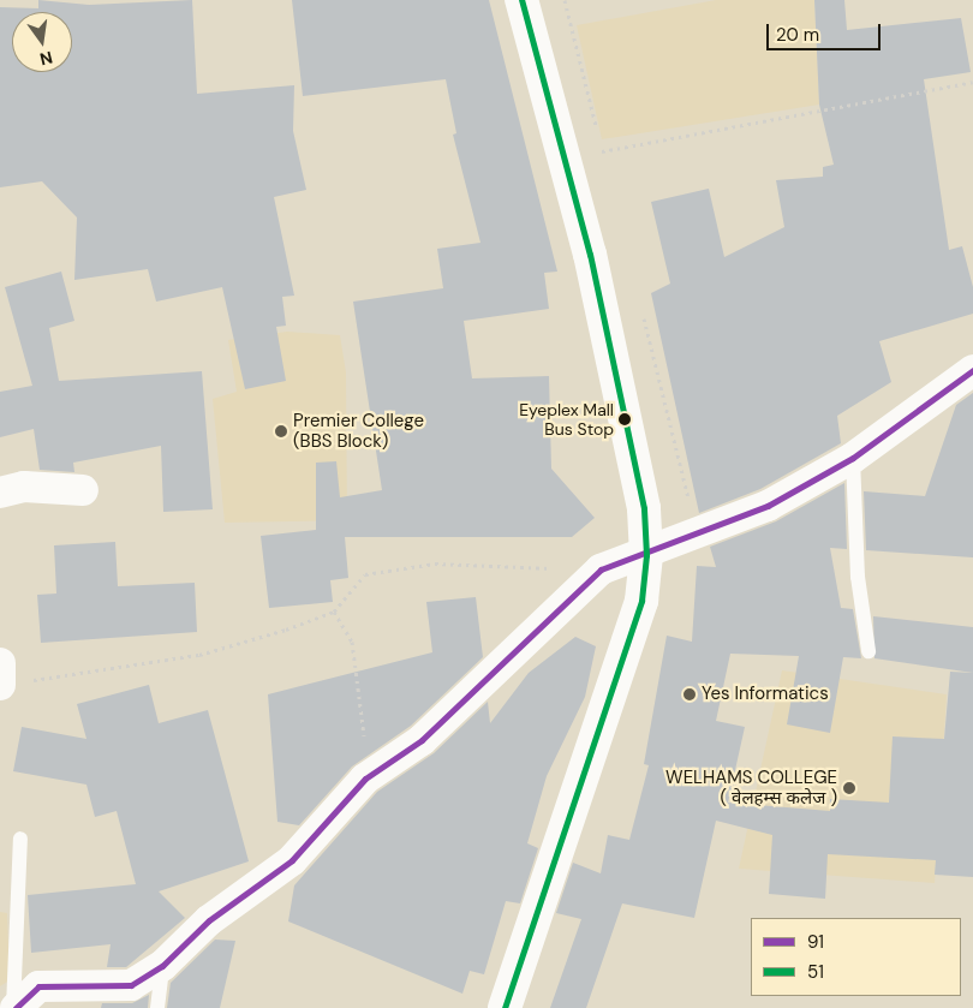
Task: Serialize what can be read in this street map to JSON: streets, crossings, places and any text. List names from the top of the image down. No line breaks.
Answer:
{"places":["Eyeplex Mall Bus Stop","Premier College (BBS Block)","Yes Informatics","WELHAMS COLLEGE ( वेलहम्स कलेज )"],"lines":["transit line 51","transit line 91"],"legend":["91","51"],"scale_bar":"20 m","north":"bottom"}
